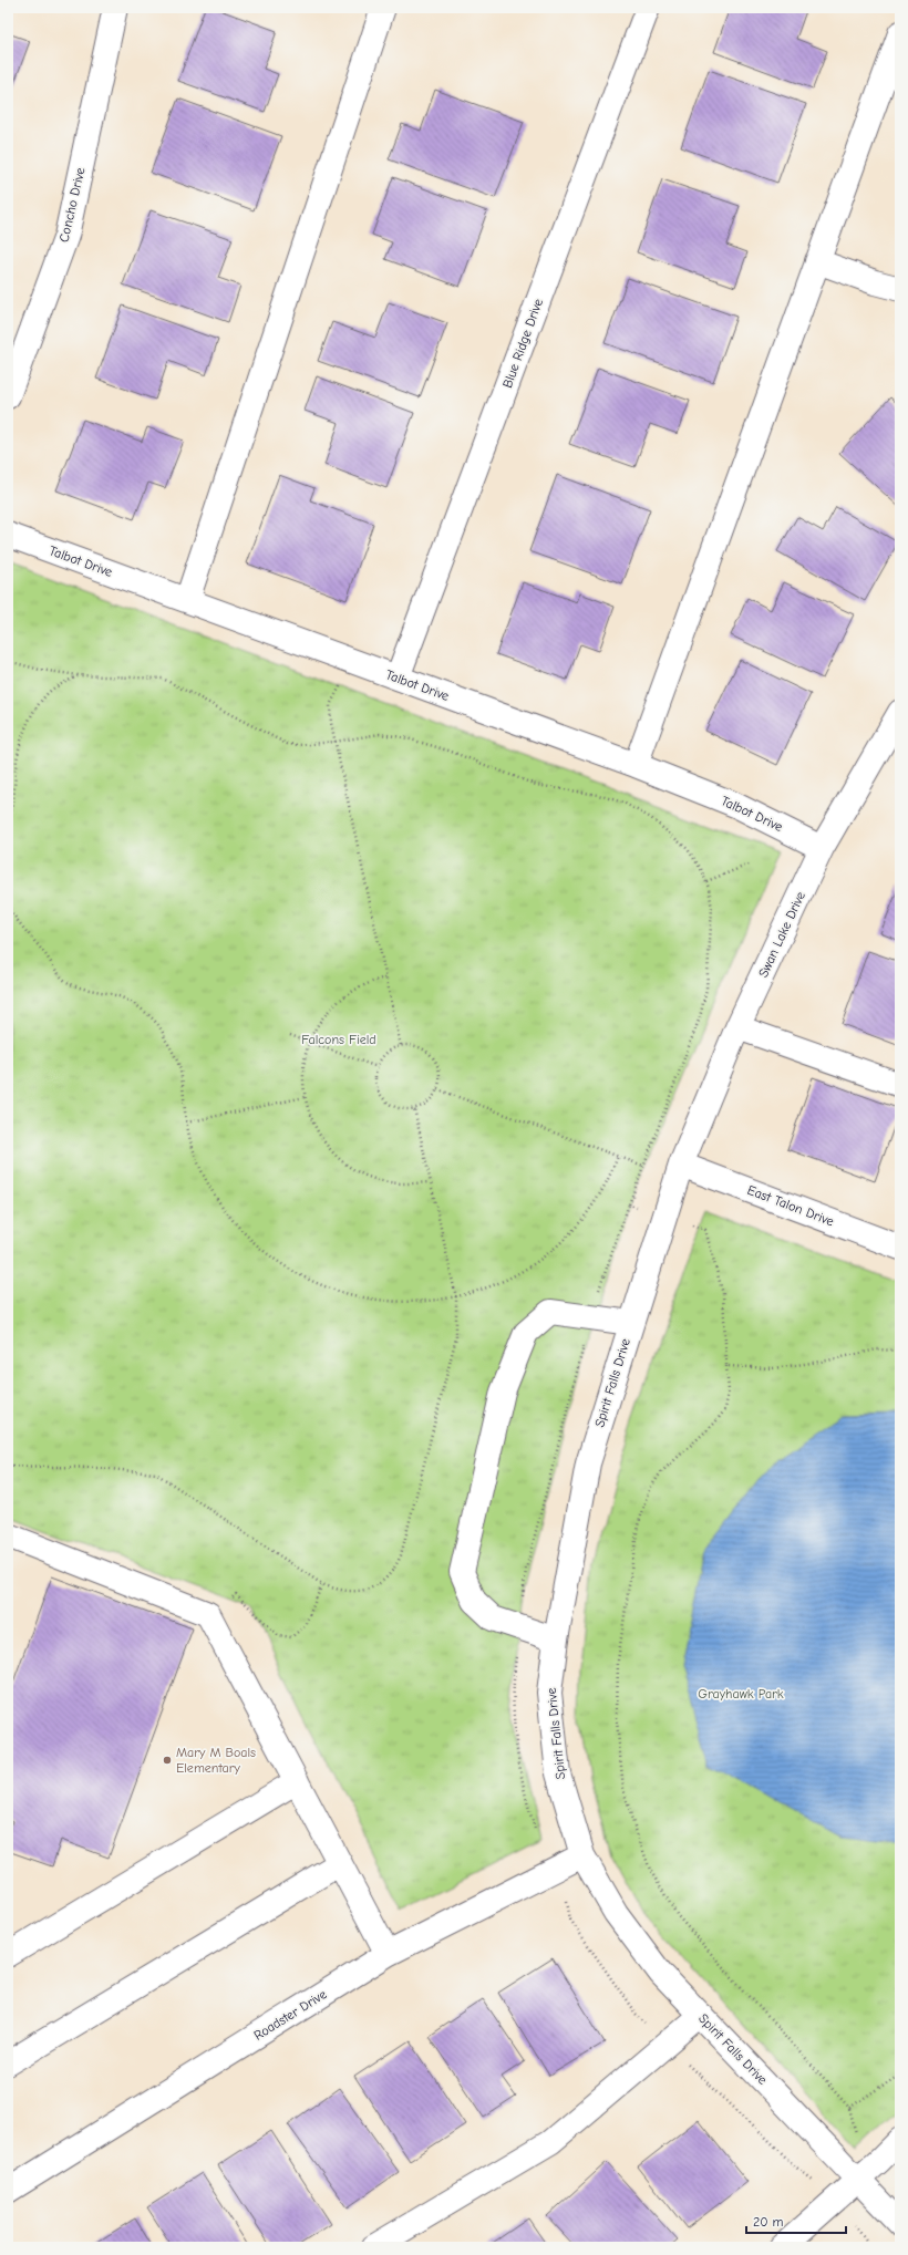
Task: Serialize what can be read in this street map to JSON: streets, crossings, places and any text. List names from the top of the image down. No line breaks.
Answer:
{"streets":{"street":["Concho Drive","Blue Ridge Drive","Talbot Drive","Swan Lake Drive","East Talon Drive","Spirit Falls Drive","Roadster Drive"]},"crossings":[["Blue Ridge Drive","Talbot Drive"],["Talbot Drive","Swan Lake Drive"],["Swan Lake Drive","East Talon Drive"],["Swan Lake Drive","Spirit Falls Drive"],["East Talon Drive","Spirit Falls Drive"],["Spirit Falls Drive","Roadster Drive"]],"parks":["Falcons Field","Grayhawk Park"],"places":["Mary M Boals Elementary"],"scale_bar":"20 m"}
